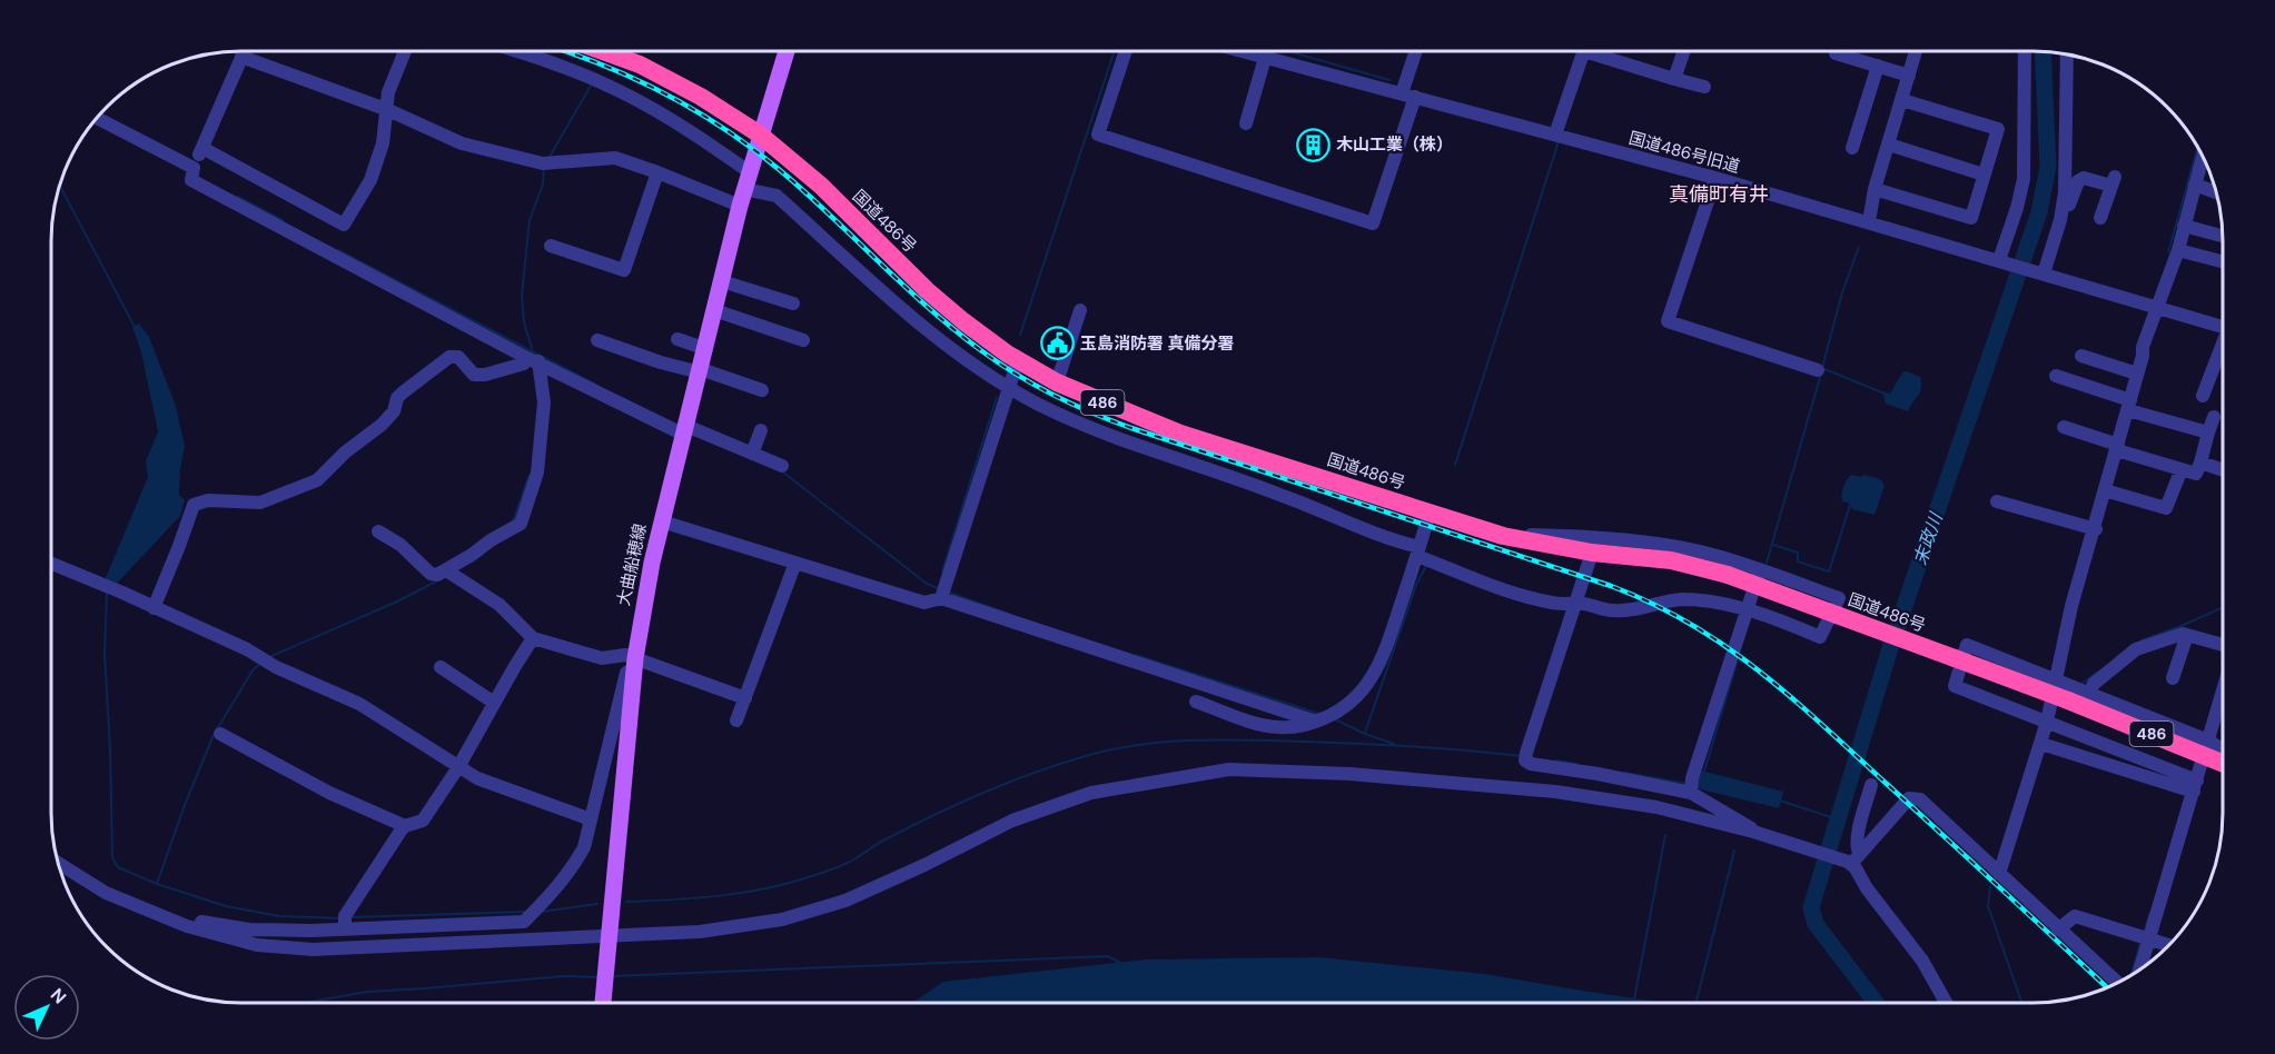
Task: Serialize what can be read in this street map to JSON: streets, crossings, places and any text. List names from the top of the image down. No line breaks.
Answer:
{"streets":{"highway":["国道486号","486"],"main road":["大曲船穂線"],"street":["国道486号旧道"]},"crossings":[["国道486号","大曲船穂線"]],"districts":["真備町有井"],"water":["末政川"],"places":{"building":["木山工業（株）"],"public building":["玉島消防署 真備分署"]},"north":"top right"}
